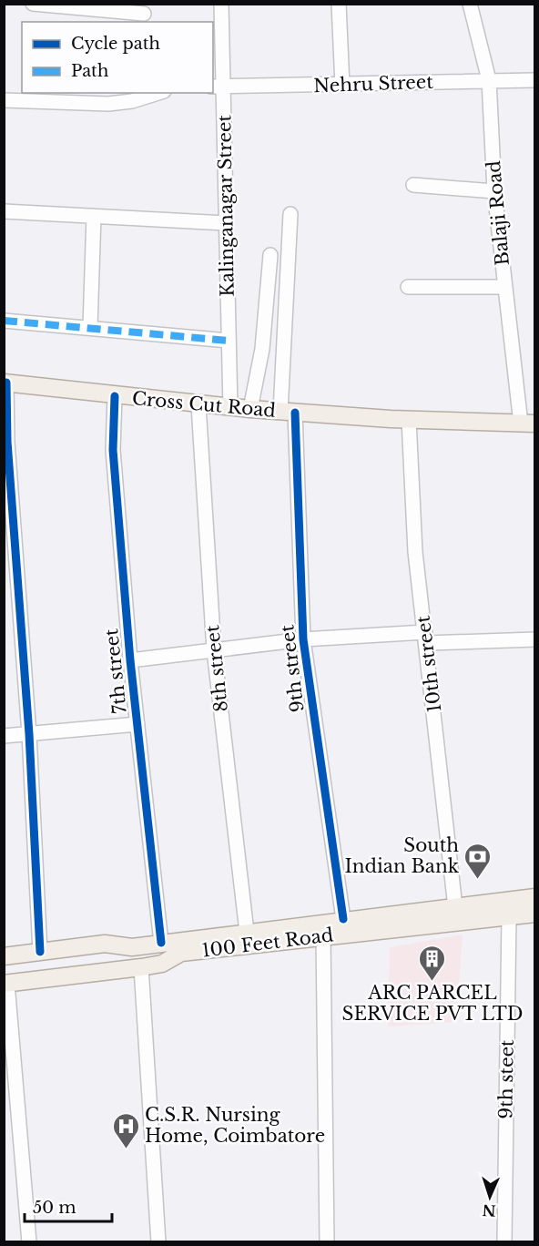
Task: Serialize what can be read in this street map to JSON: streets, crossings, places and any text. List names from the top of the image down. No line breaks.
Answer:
{"streets":{"main road":["Cross Cut Road","100 Feet Road"],"street":["Nehru Street","Kalinganagar Street","Balaji Road","10th street","8th street","9th street","7th street","9th steet"]},"crossings":[["Nehru Street","Kalinganagar Street"],["Nehru Street","Balaji Road"],["Kalinganagar Street","Cross Cut Road"],["Balaji Road","Cross Cut Road"],["Cross Cut Road","10th street"],["Cross Cut Road","8th street"],["Cross Cut Road","9th street"],["Cross Cut Road","7th street"],["10th street","100 Feet Road"],["8th street","100 Feet Road"],["9th street","100 Feet Road"],["7th street","100 Feet Road"],["100 Feet Road","9th steet"]],"places":{"bank":["South Indian Bank"],"building":["ARC PARCEL SERVICE PVT LTD"],"hospital":["C.S.R. Nursing Home, Coimbatore"]},"legend":["Cycle path","Path"],"scale_bar":"50 m","north":"bottom"}
